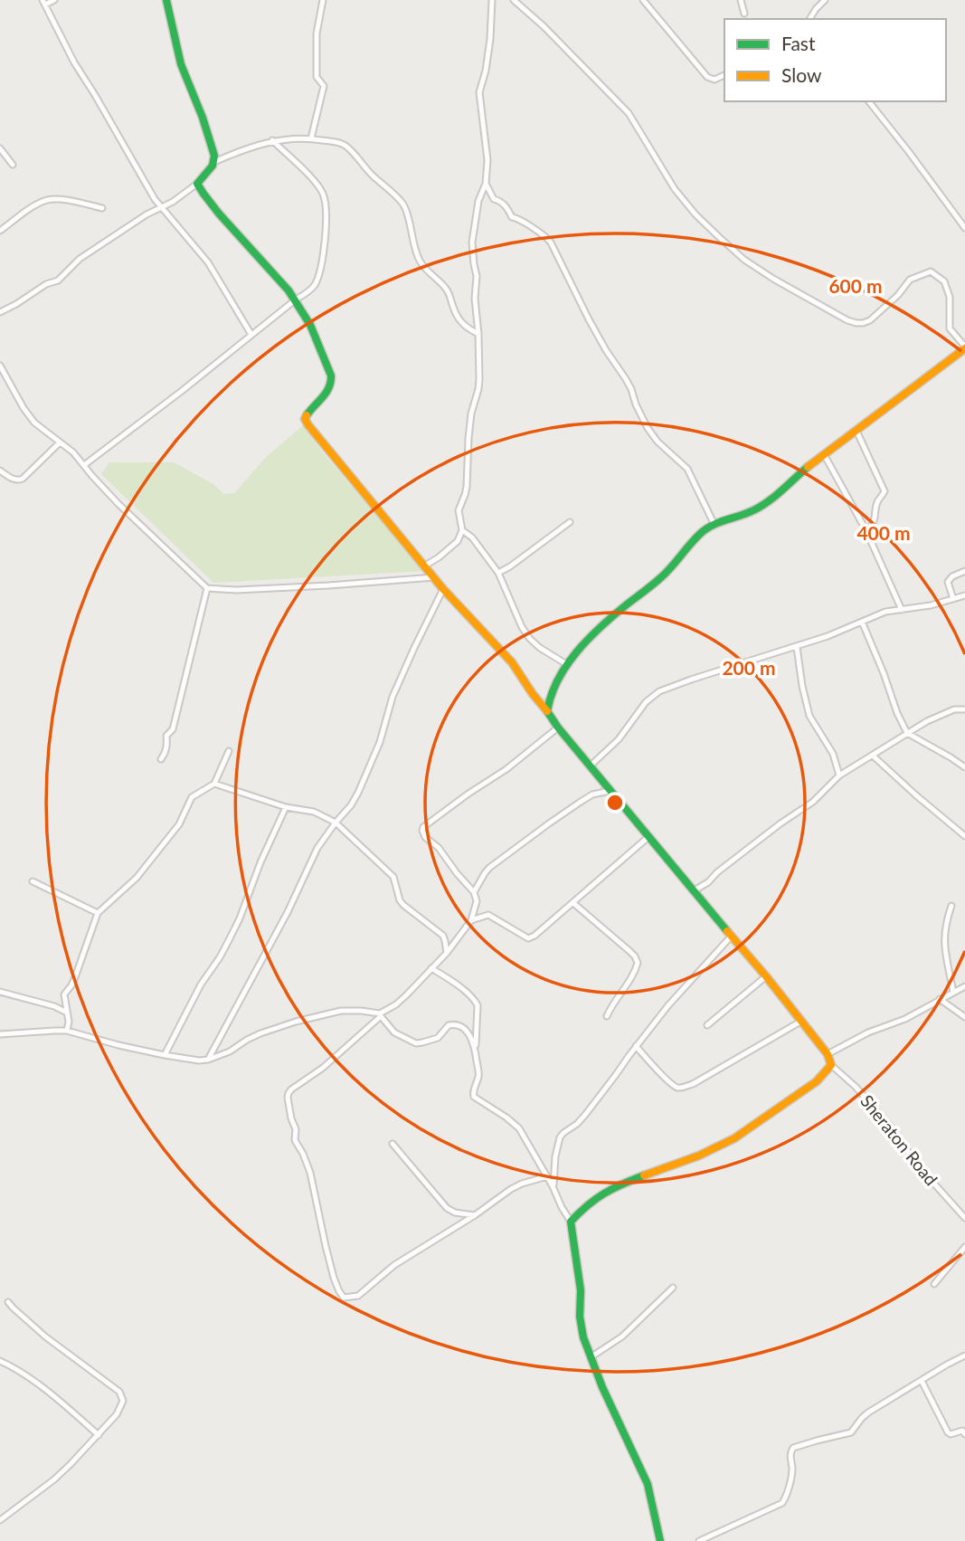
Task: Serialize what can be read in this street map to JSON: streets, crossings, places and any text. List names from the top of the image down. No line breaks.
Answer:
{"streets":{"street":["Sheraton Road"]},"legend":["Fast","Slow"],"rings":["600 m","400 m","200 m"]}
